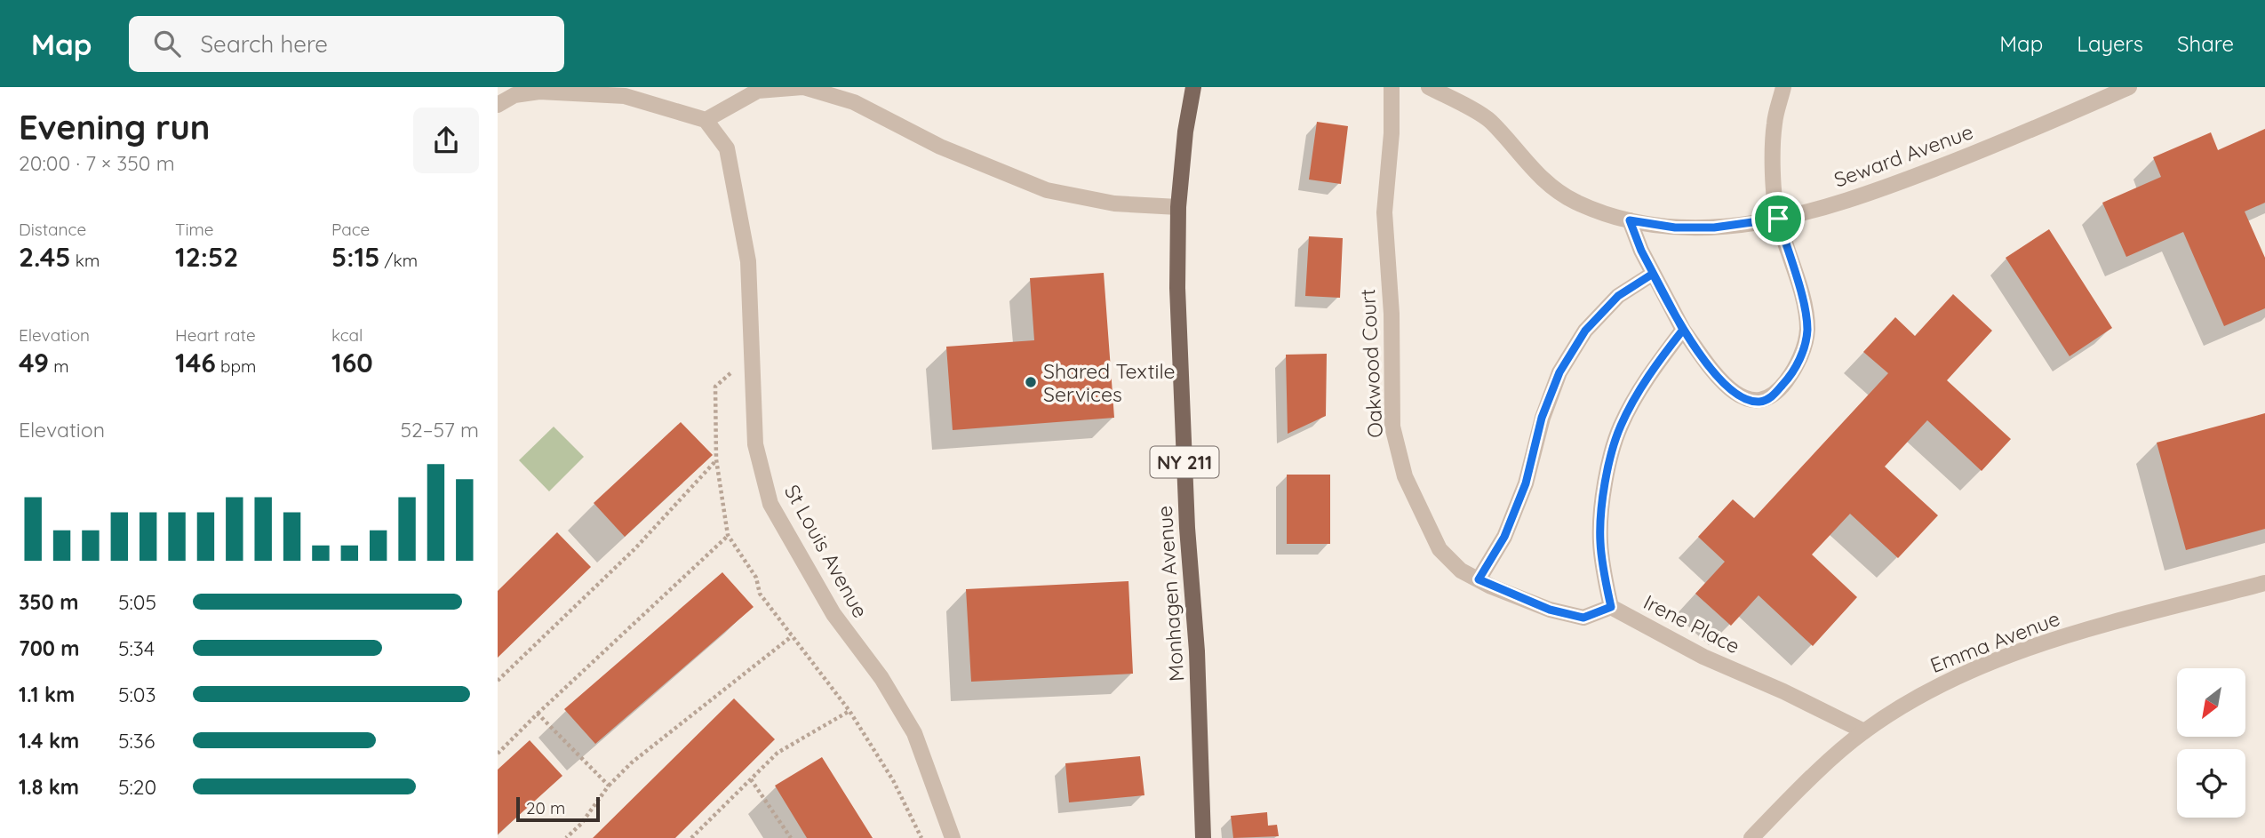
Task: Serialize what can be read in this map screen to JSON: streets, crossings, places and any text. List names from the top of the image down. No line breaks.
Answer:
{"streets":{"main road":["NY 211","Monhagen Avenue"],"street":["Seward Avenue","Oakwood Court","St Louis Avenue","Irene Place","Emma Avenue"]},"crossings":[["Oakwood Court","Irene Place"],["Irene Place","Emma Avenue"]],"places":["Shared Textile Services"],"scale_bar":"20 m","north":"bottom left","page":{"header":"Map","search":"Search here","nav":["Map","Layers","Share"],"heading":["Evening run","20:00 · 7 × 350 m"],"stats":[["Distance","2.45 km"],["Time","12:52"],["Pace","5:15 /km"],["Elevation","49 m"],["Heart rate","146 bpm"],["kcal","160"]],"chart":["Elevation","52–57 m"],"list":[{"name":"350 m","note":"5:05"},{"name":"700 m","note":"5:34"},{"name":"1.1 km","note":"5:03"},{"name":"1.4 km","note":"5:36"},{"name":"1.8 km","note":"5:20"}],"scale":"20 m"}}
